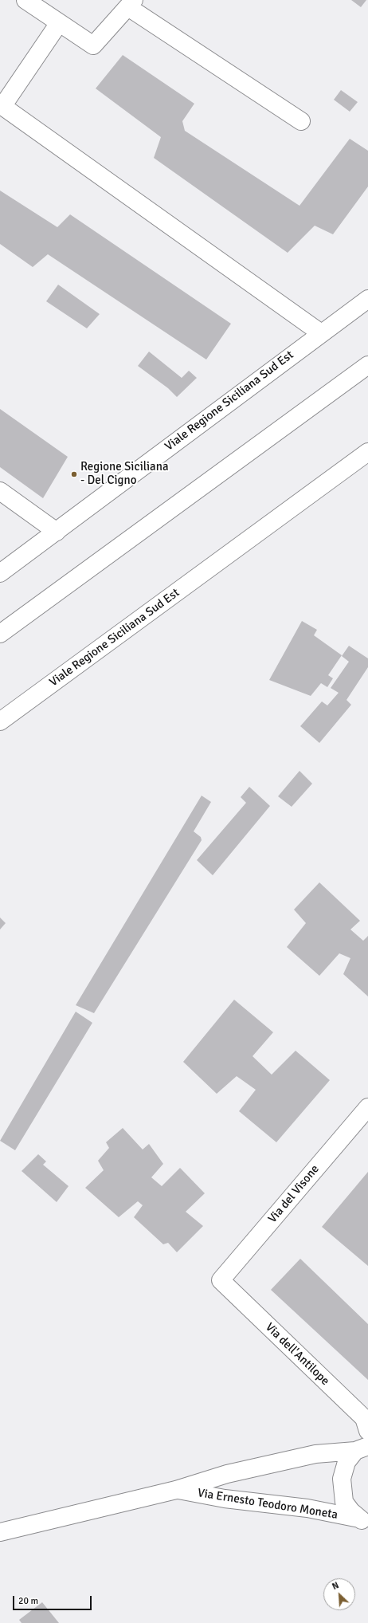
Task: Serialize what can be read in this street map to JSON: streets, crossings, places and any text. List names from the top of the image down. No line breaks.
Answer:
{"streets":{"street":["Viale Regione Siciliana Sud Est","Via del Visone","Via dell'Antilope","Via Ernesto Teodoro Moneta"]},"crossings":[["Via del Visone","Via dell'Antilope"]],"places":["Regione Siciliana - Del Cigno"],"scale_bar":"20 m","north":"top left"}
